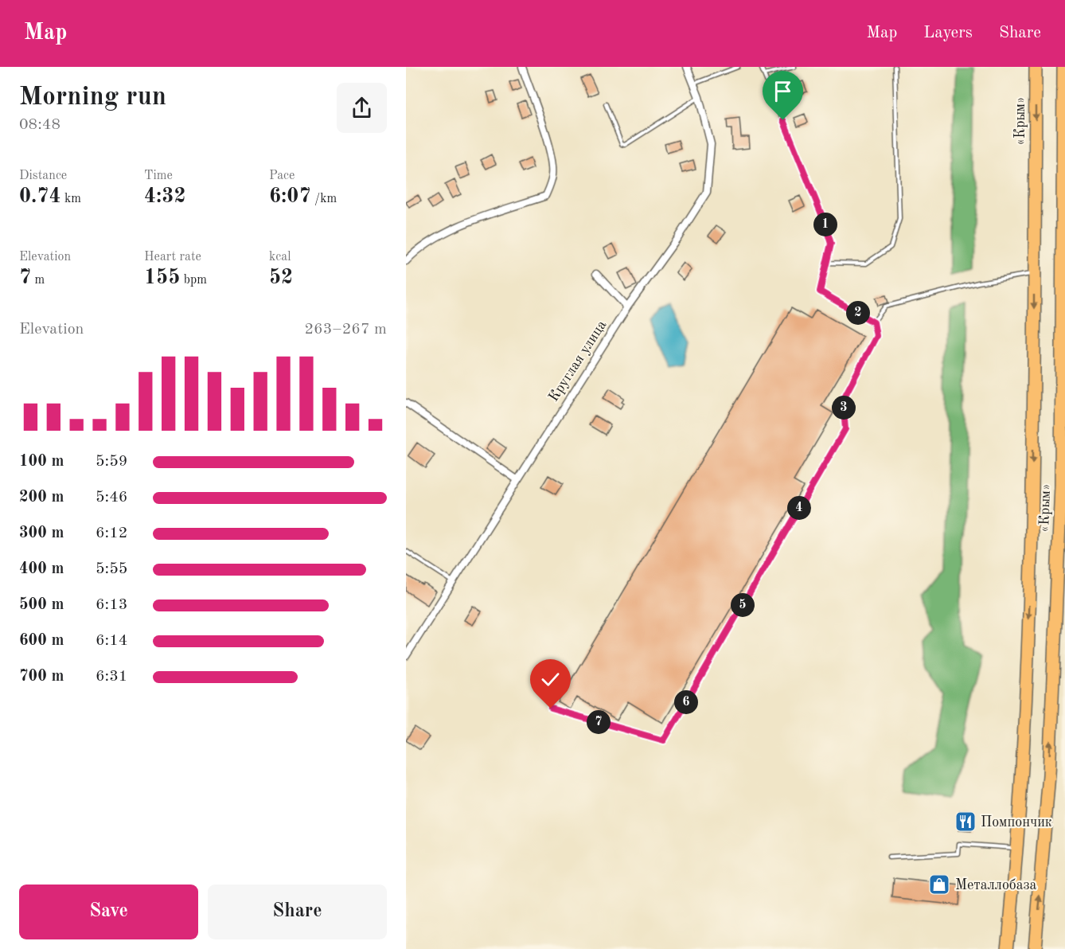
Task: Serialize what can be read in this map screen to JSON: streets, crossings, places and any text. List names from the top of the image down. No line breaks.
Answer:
{"streets":{"highway":["«Крым»"],"street":["Круглая улица"]},"places":{"restaurant":["Помпончик"],"shop":["Металлобаза"]},"page":{"header":"Map","nav":["Map","Layers","Share"],"heading":["Morning run","08:48"],"stats":[["Distance","0.74 km"],["Time","4:32"],["Pace","6:07 /km"],["Elevation","7 m"],["Heart rate","155 bpm"],["kcal","52"]],"pins":["1","2","3","4","5","6","7"],"chart":["Elevation","263–267 m"],"list":[{"name":"100 m","note":"5:59"},{"name":"200 m","note":"5:46"},{"name":"300 m","note":"6:12"},{"name":"400 m","note":"5:55"},{"name":"500 m","note":"6:13"},{"name":"600 m","note":"6:14"},{"name":"700 m","note":"6:31"}],"buttons":["Save","Share"]}}
